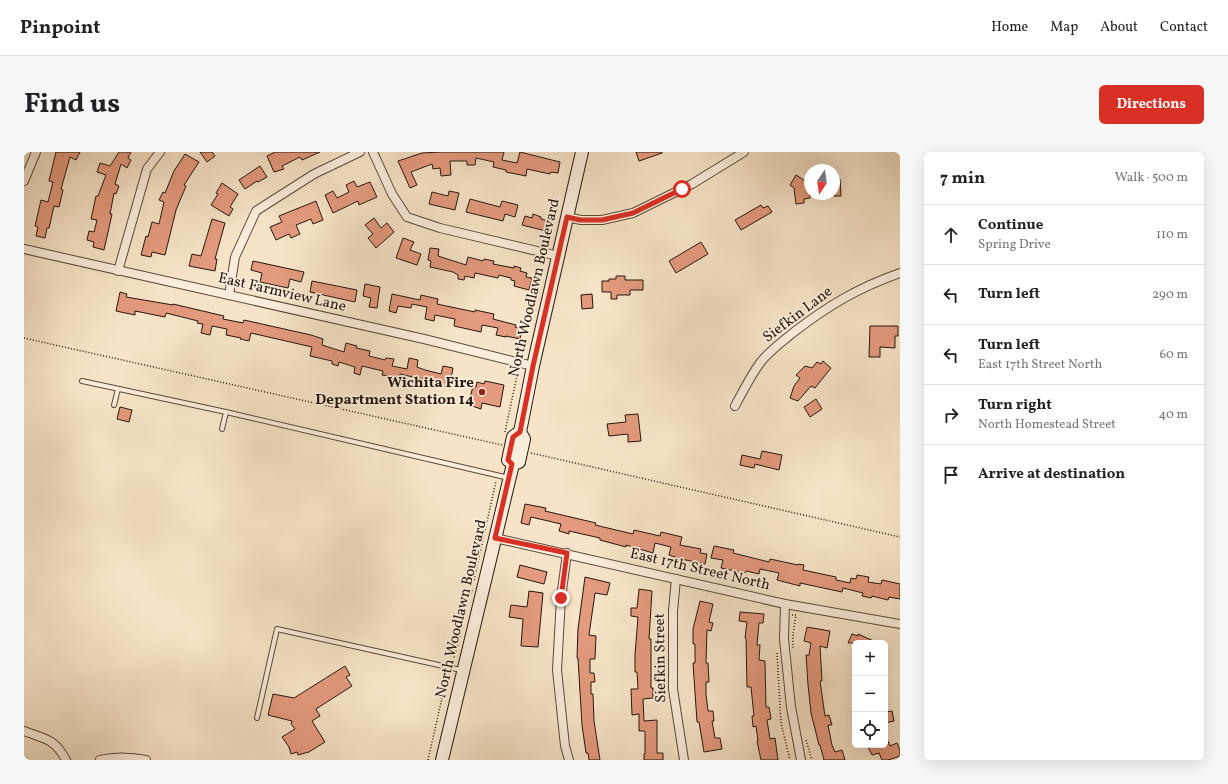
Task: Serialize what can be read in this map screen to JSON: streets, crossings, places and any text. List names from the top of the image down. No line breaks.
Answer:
{"streets":{"main road":["North Woodlawn Boulevard"],"street":["East Farmview Lane","Siefkin Lane","East 17th Street North","Siefkin Street"]},"crossings":[["North Woodlawn Boulevard","East Farmview Lane"],["North Woodlawn Boulevard","East 17th Street North"],["East 17th Street North","Siefkin Street"]],"places":["Wichita Fire Department Station 14"],"north":"bottom","page":{"header":"Pinpoint","nav":["Home","Map","About","Contact"],"title":"Find us","buttons":"Directions","heading":["7 min","Walk · 500 m"],"list":[["Continue","Spring Drive","110 m"],["Turn left","290 m"],["Turn left","East 17th Street North","60 m"],["Turn right","North Homestead Street","40 m"],"Arrive at destination"],"map_buttons":["+","−"]}}
